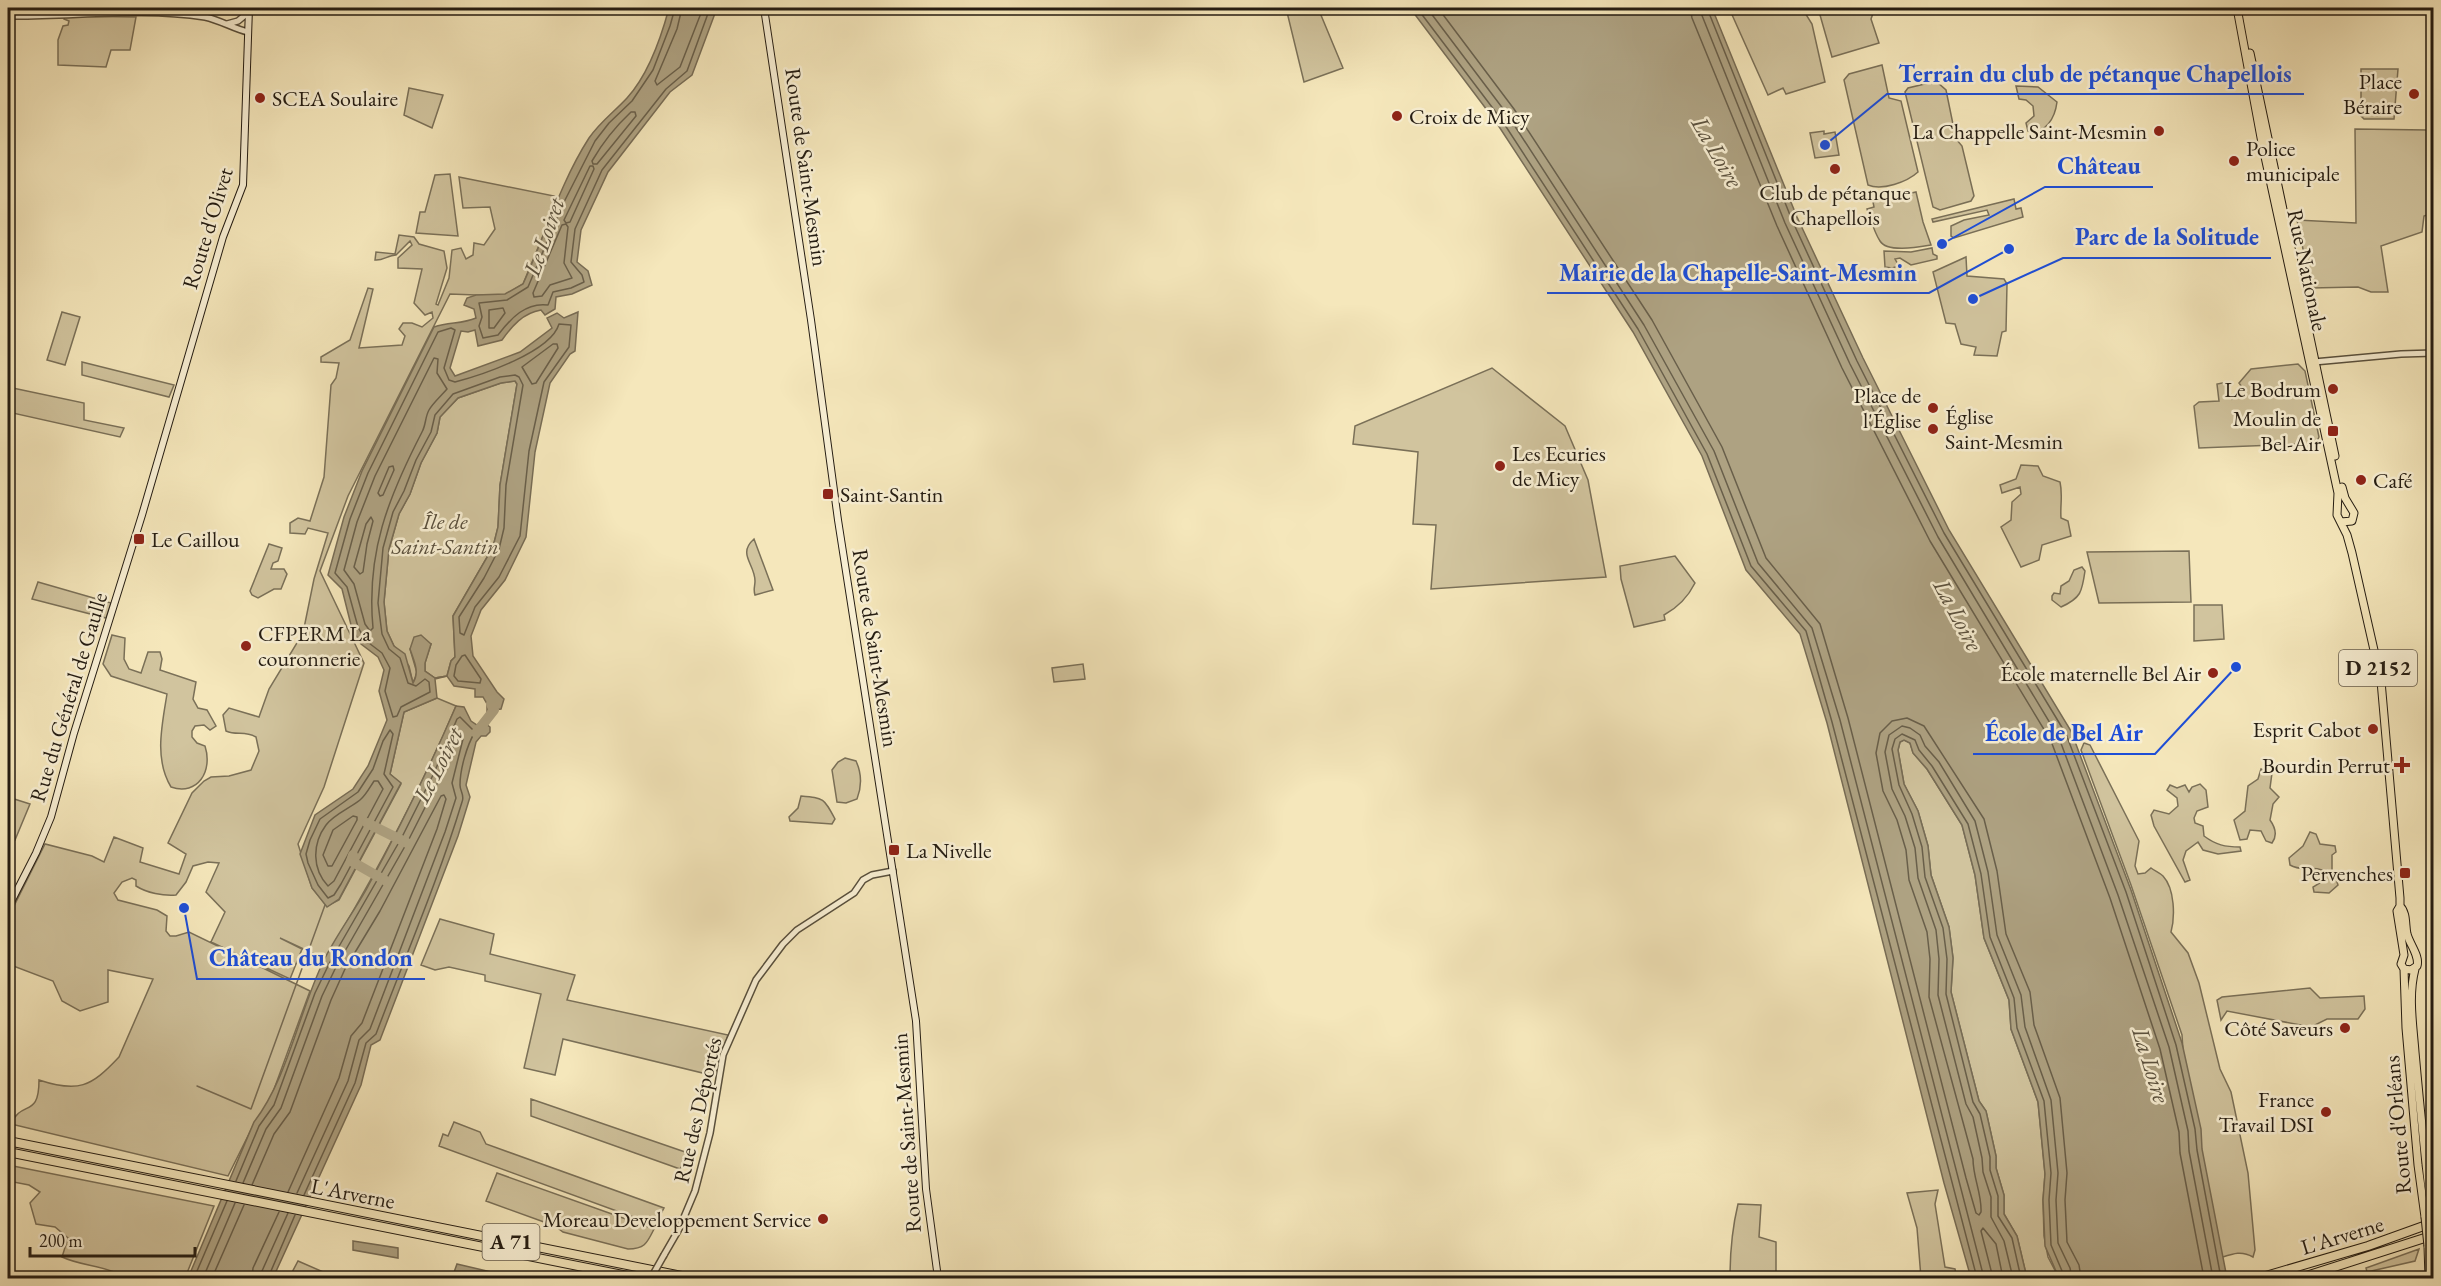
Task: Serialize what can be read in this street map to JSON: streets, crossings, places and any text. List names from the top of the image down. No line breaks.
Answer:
{"streets":{"highway":["L'Arverne","A 71"],"main road":["Route de Saint-Mesmin","Route d'Olivet","Rue Nationale","D 2152","Rue du Général de Gaulle","Route d'Orléans"],"street":["Rue des Déportés"]},"crossings":[["Route de Saint-Mesmin","Rue des Déportés"],["Route d'Olivet","Rue du Général de Gaulle"],["D 2152","Route d'Orléans"],["Route d'Orléans","L'Arverne"]],"water":["La Loire","Le Loiret"],"parks":["Île de Saint-Santin"],"places":{"other":["Place Béraire","SCEA Soulaire","Croix de Micy","La Chappelle Saint-Mesmin","Terrain du club de pétanque Chapellois","Police municipale","Club de pétanque Chapellois","Château","Mairie de la Chapelle-Saint-Mesmin","Parc de la Solitude","Le Bodrum","Place de l'Église","Église Saint-Mesmin","Les Ecuries de Micy","Café","CFPERM La couronnerie","École de Bel Air","École maternelle Bel Air","Esprit Cabot","Château du Rondon","Côté Saveurs","France Travail DSI","Moreau Developpement Service"],"transit":["Moulin de Bel-Air","Saint-Santin","Le Caillou","La Nivelle","Pervenches"],"health":["Bourdin Perrut"]},"scale_bar":"200 m"}
